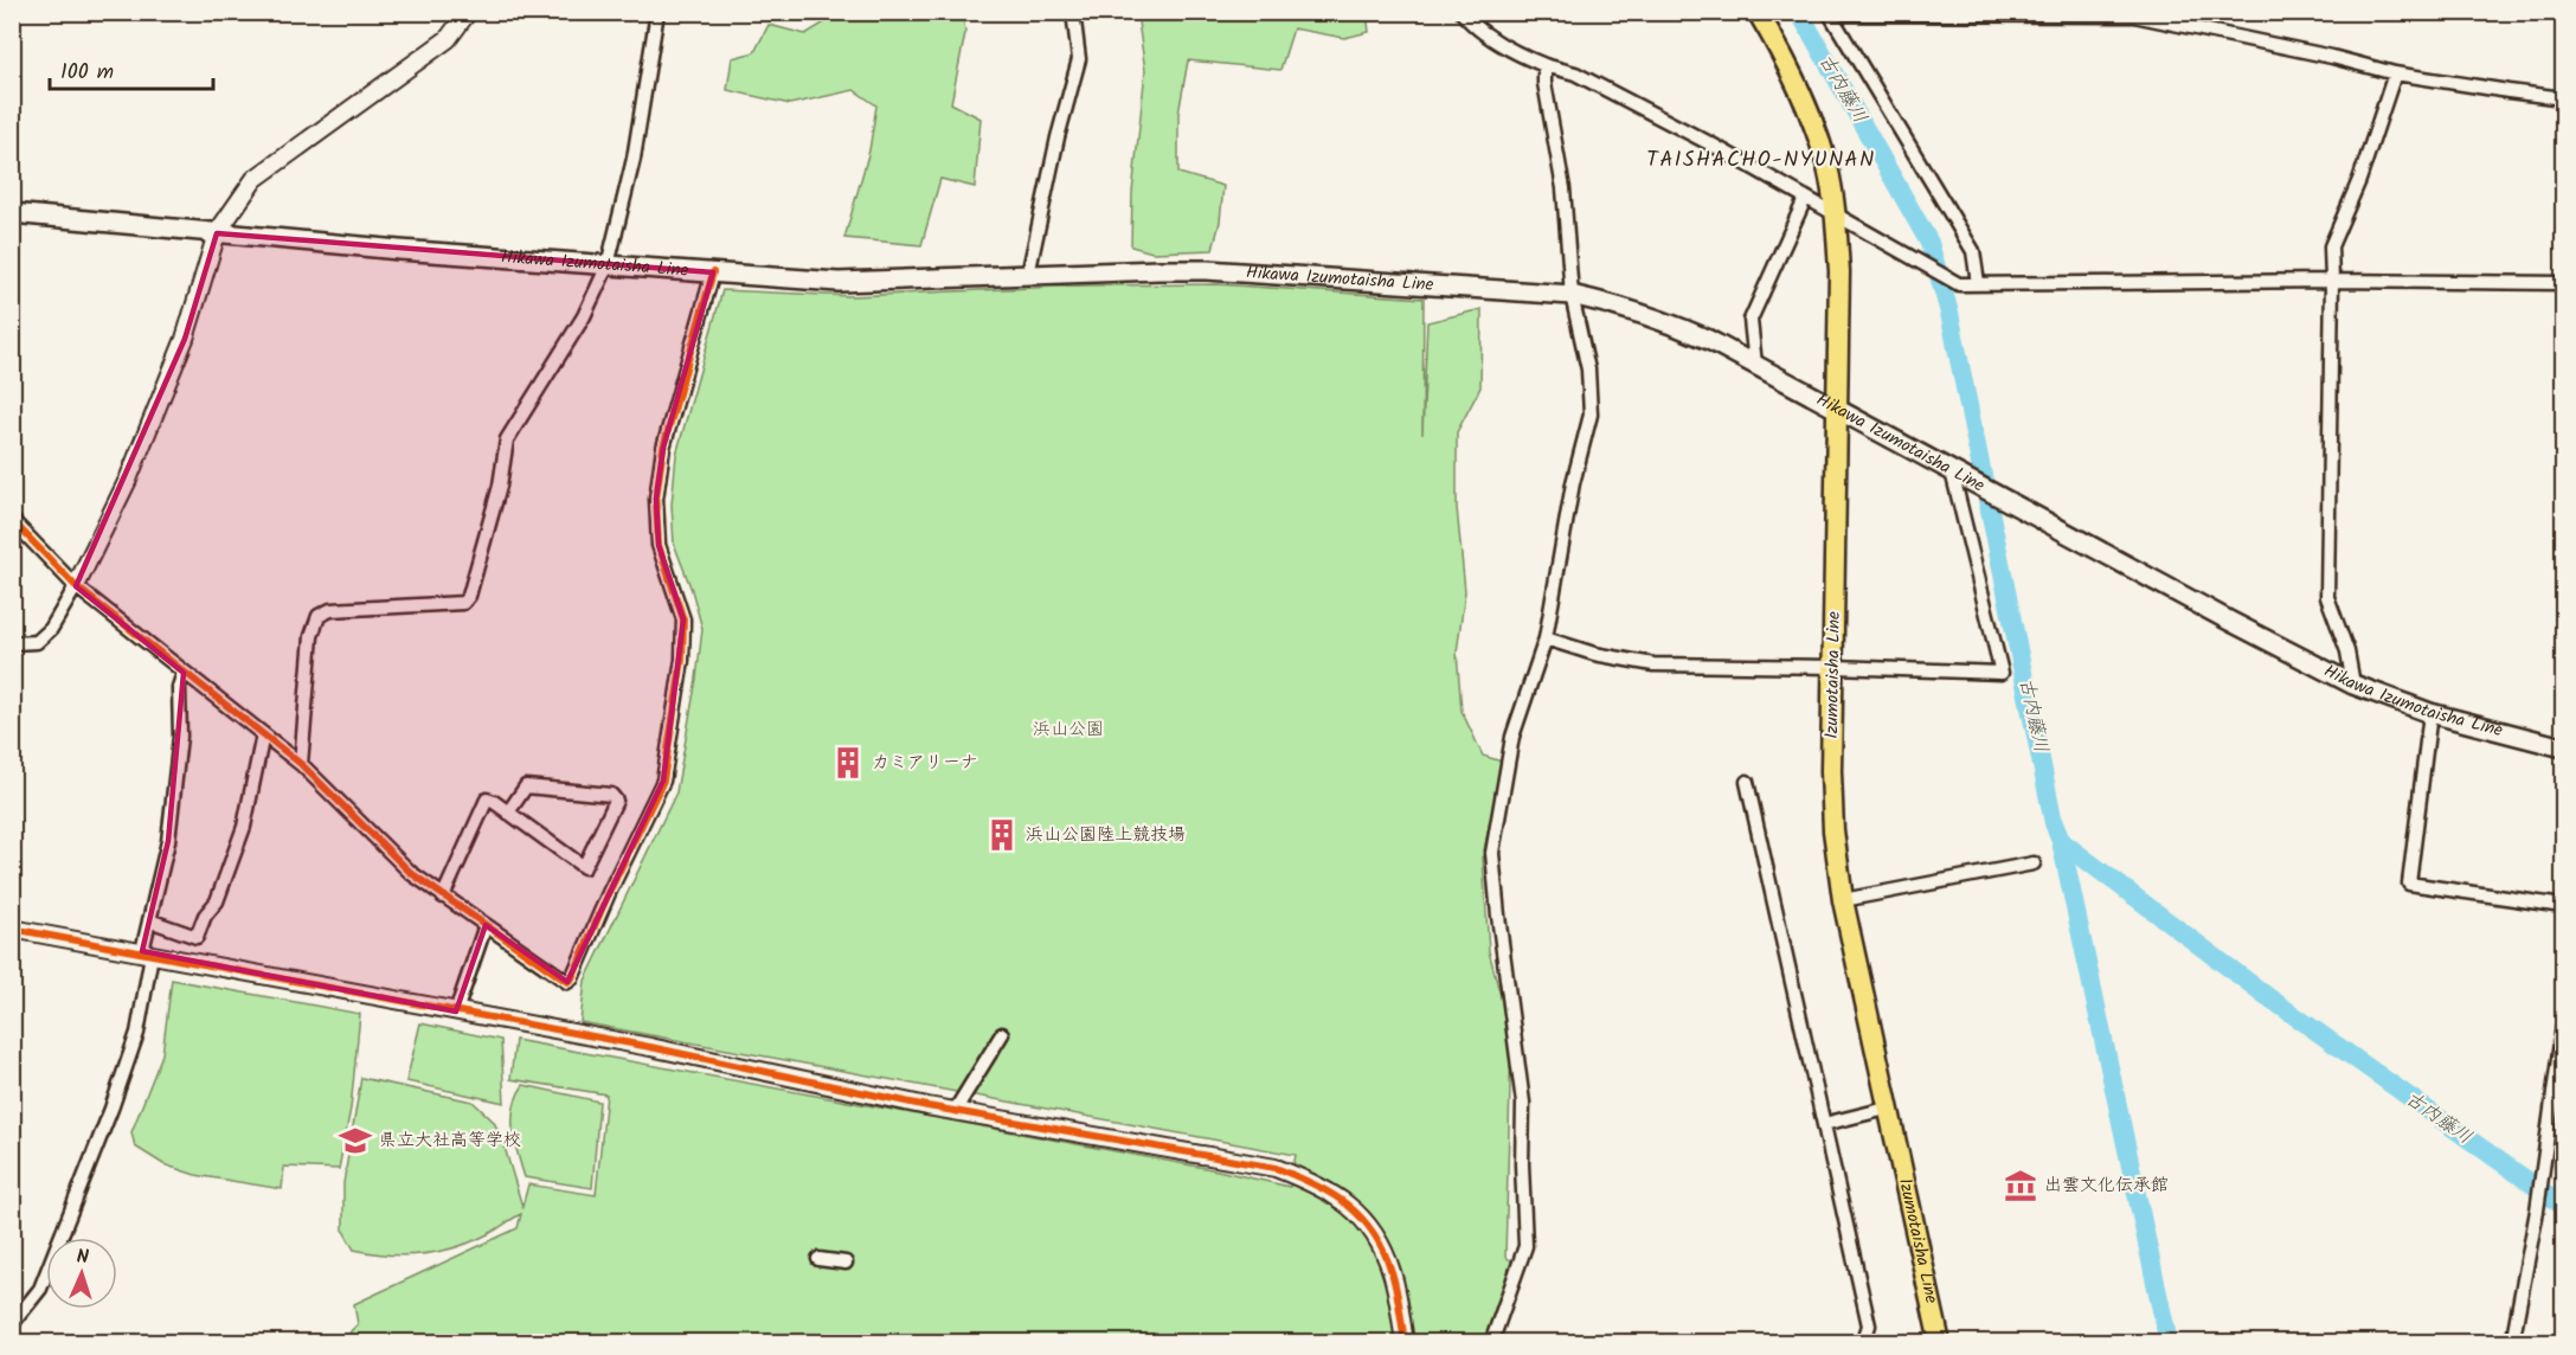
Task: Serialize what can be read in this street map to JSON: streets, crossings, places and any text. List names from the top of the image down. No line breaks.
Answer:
{"streets":{"main road":["Hikawa Izumotaisha Line","Izumotaisha Line"]},"crossings":[["Hikawa Izumotaisha Line","Izumotaisha Line"]],"districts":["TAISHACHO-NYUNAN"],"water":["古内藤川"],"parks":["浜山公園"],"places":{"building":["カミアリーナ","浜山公園陸上競技場"],"school or university":["県立大社高等学校"],"museum":["出雲文化伝承館"]},"scale_bar":"100 m","north":"top"}
